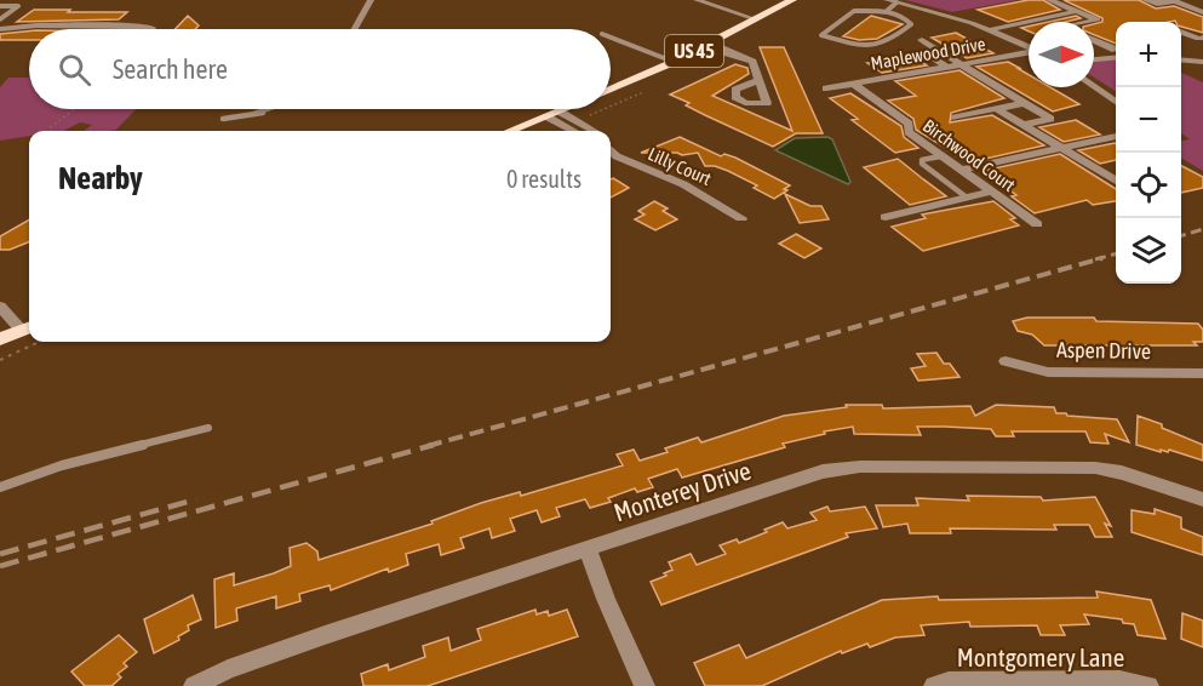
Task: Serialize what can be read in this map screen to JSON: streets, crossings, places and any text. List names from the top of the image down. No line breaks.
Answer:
{"streets":{"main road":["US 45"],"street":["Maplewood Drive","Birchwood Court","Lilly Court","Aspen Drive","Monterey Drive","Montgomery Lane"]},"crossings":[["Maplewood Drive","Birchwood Court"]],"north":"right","page":{"map_buttons":["+","−"],"search":"Search here","heading":["Nearby","0 results"]}}
